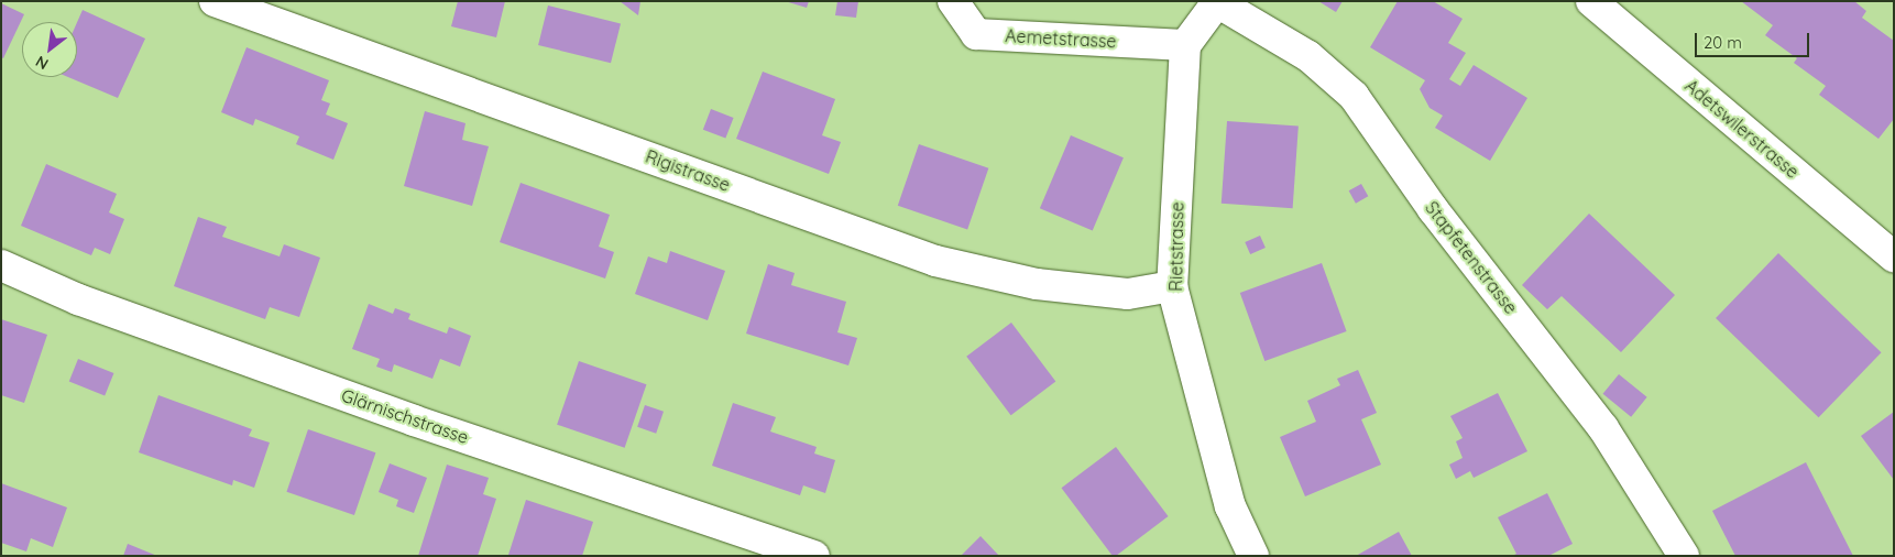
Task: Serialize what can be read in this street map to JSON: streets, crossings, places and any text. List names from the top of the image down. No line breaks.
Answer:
{"streets":{"street":["Aemetstrasse","Adetswilerstrasse","Rigistrasse","Rietstrasse","Stapfetenstrasse","Glärnischstrasse"]},"crossings":[["Aemetstrasse","Rietstrasse"],["Rigistrasse","Rietstrasse"]],"scale_bar":"20 m","north":"bottom left"}
